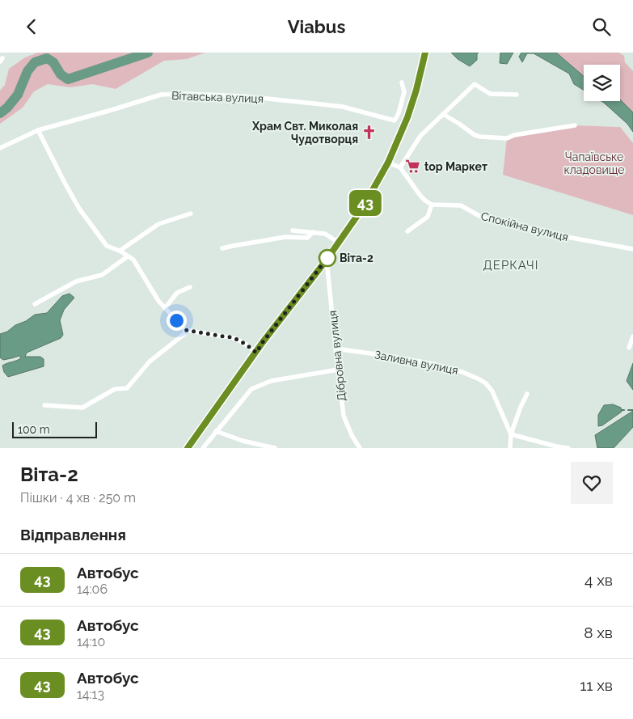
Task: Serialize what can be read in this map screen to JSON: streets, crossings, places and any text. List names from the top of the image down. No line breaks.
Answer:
{"streets":{"street":["Вітавська вулиця","Спокійна вулиця","Дібровна вулиця","Заливна вулиця"]},"crossings":[["Дібровна вулиця","Заливна вулиця"]],"districts":["ДЕРКАЧІ"],"parks":["Чапаївське кладовище"],"places":{"church":["Храм Свт. Миколая Чудотворця"],"supermarket":["top Маркет"],"other":["Віта-2"]},"lines":["bus line 43"],"scale_bar":"100 m","page":{"header":"Viabus","on_map":"43","scale":"100 m","heading":[["Віта-2","Пішки · 4 хв · 250 m"],"Відправлення"],"list":[{"mark":"43","name":"Автобус","note":"14:06","value":"4 хв"},{"mark":"43","name":"Автобус","note":"14:10","value":"8 хв"},{"mark":"43","name":"Автобус","note":"14:13","value":"11 хв"}]}}
